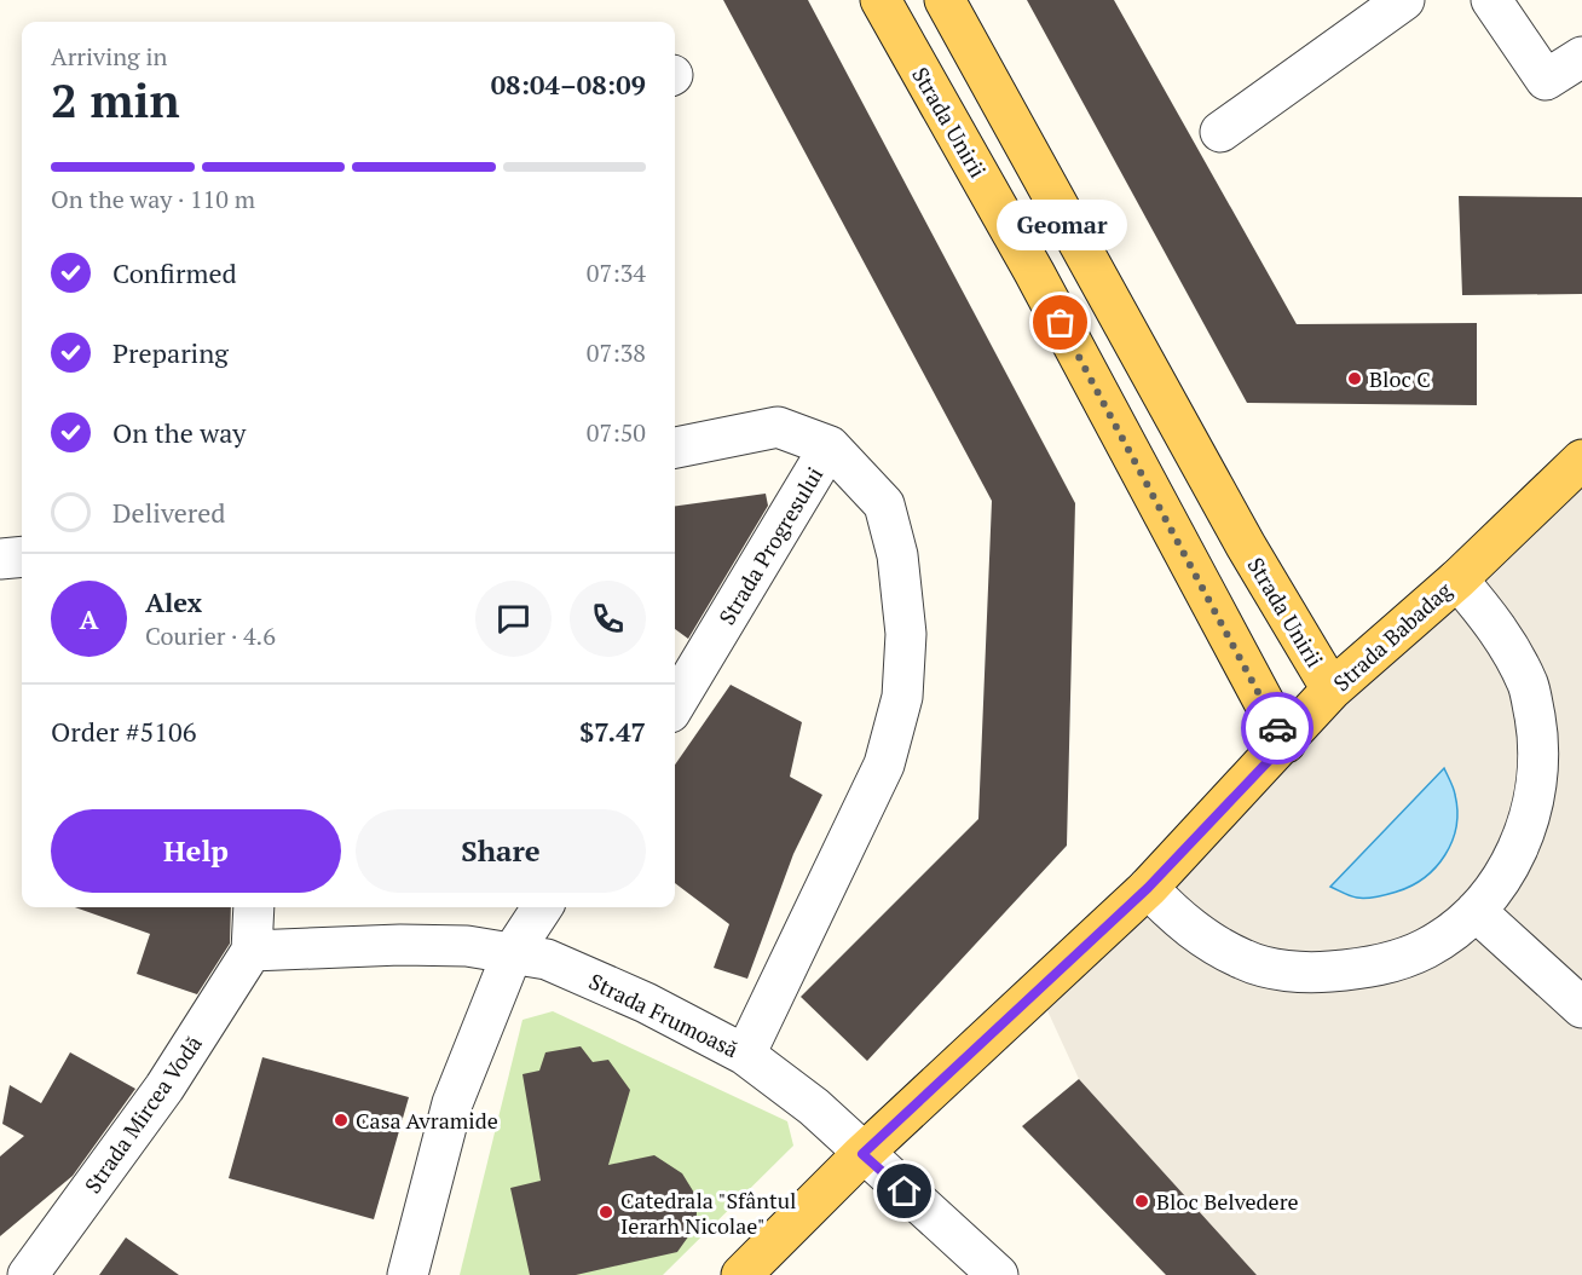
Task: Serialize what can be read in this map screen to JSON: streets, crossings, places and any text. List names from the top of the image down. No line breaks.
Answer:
{"streets":{"main road":["Strada Unirii","Strada Babadag"],"street":["Strada Progresului","Strada Frumoasă","Strada Mircea Vodă"]},"crossings":[["Strada Unirii","Strada Babadag"],["Strada Babadag","Strada Frumoasă"],["Strada Frumoasă","Strada Mircea Vodă"]],"places":["Geomar","Bloc C","Casa Avramide","Bloc Belvedere","Catedrala \"Sfântul Ierarh Nicolae\""],"page":{"heading":["2 min","Arriving in","08:04–08:09"],"panel":["Alex","Courier · 4.6","Order #5106","$7.47"],"bar":"On the way · 110 m","bubble":"Geomar","list":[["Confirmed","07:34"],["Preparing","07:38"],["On the way","07:50"],"Delivered"],"round":"A","buttons":["Help","Share"]}}
